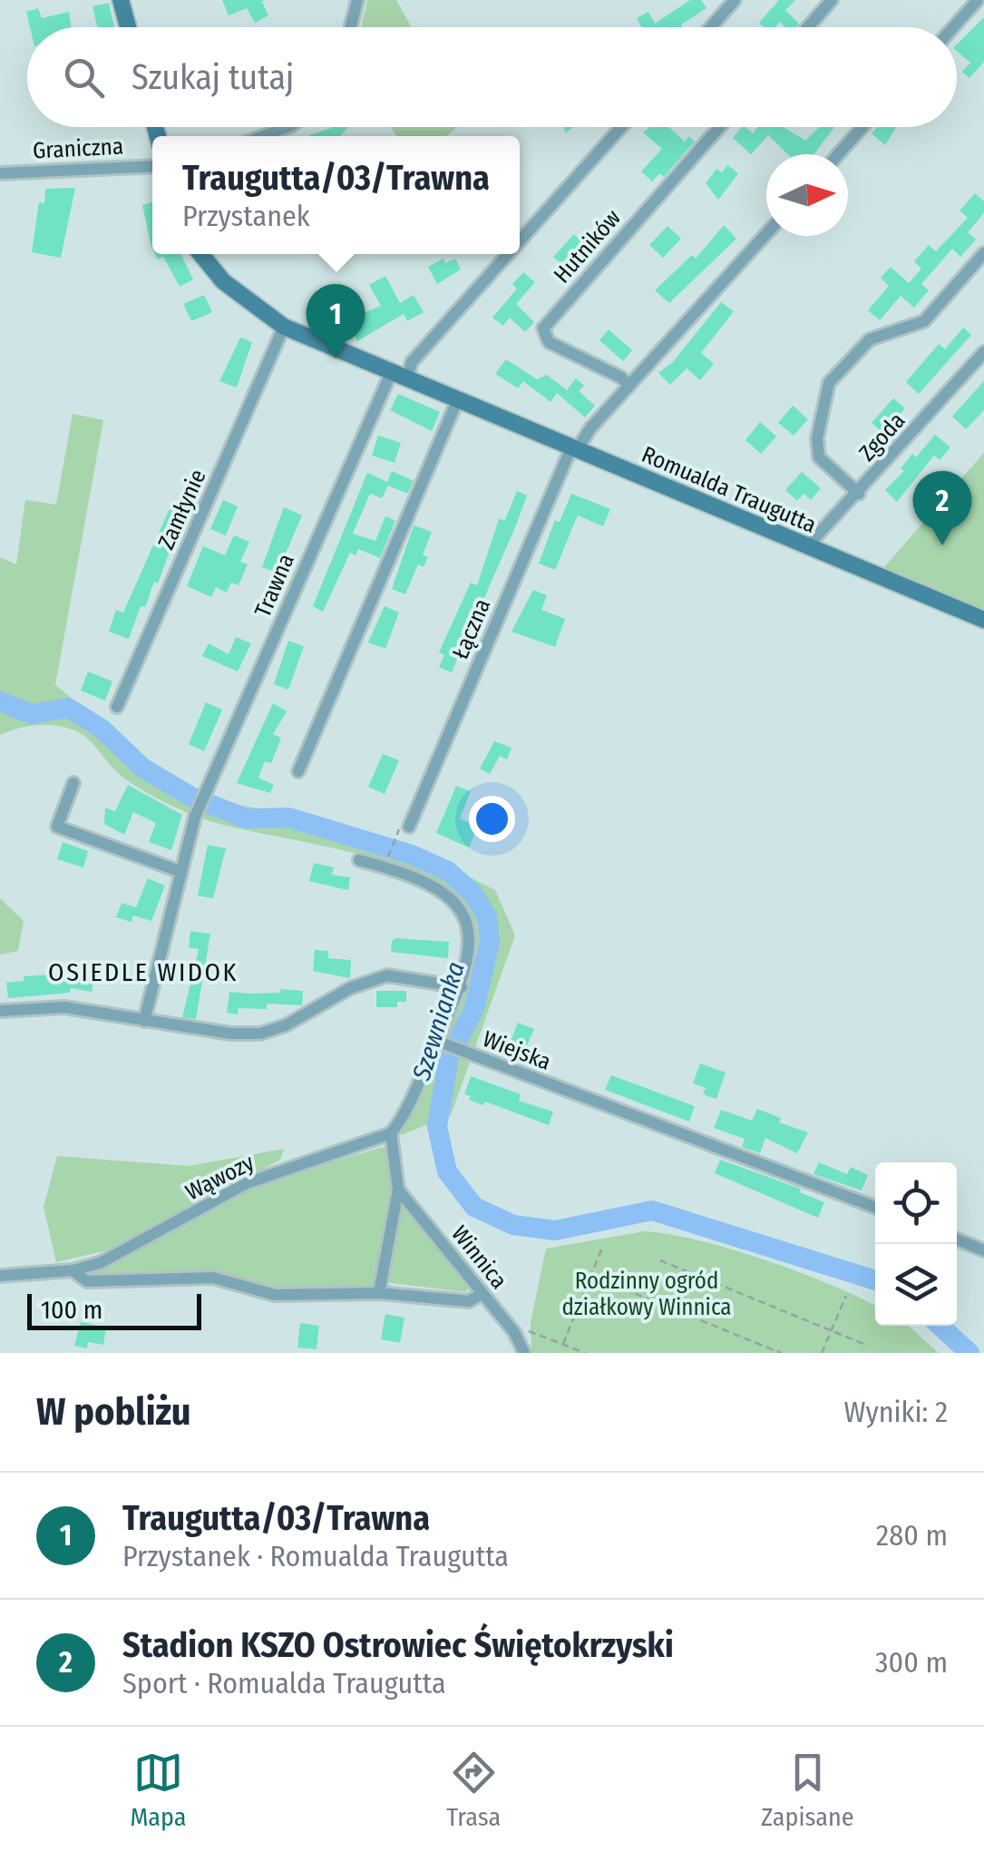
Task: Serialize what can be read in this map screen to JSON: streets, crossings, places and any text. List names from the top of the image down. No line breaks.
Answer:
{"streets":{"main road":["Romualda Traugutta"],"street":["Graniczna","Hutników","Zgoda","Zamłynie","Trawna","Łączna","Wiejska","Wąwozy","Winnica"]},"crossings":[["Hutników","Łączna"],["Zgoda","Romualda Traugutta"],["Romualda Traugutta","Zamłynie"],["Romualda Traugutta","Trawna"],["Romualda Traugutta","Łączna"],["Wąwozy","Winnica"]],"districts":["OSIEDLE WIDOK"],"water":["Szewnianka"],"parks":["Rodzinny ogród działkowy Winnica"],"scale_bar":"100 m","north":"right","page":{"search":"Szukaj tutaj","popup":["Traugutta/03/Trawna","Przystanek"],"pins":["1","2"],"scale":"100 m","heading":["W pobliżu","Wyniki: 2"],"list":[{"mark":"1","name":"Traugutta/03/Trawna","note":"Przystanek · Romualda Traugutta","value":"280 m"},{"mark":"2","name":"Stadion KSZO Ostrowiec Świętokrzyski","note":"Sport · Romualda Traugutta","value":"300 m"}],"nav":["Mapa","Trasa","Zapisane"]}}
